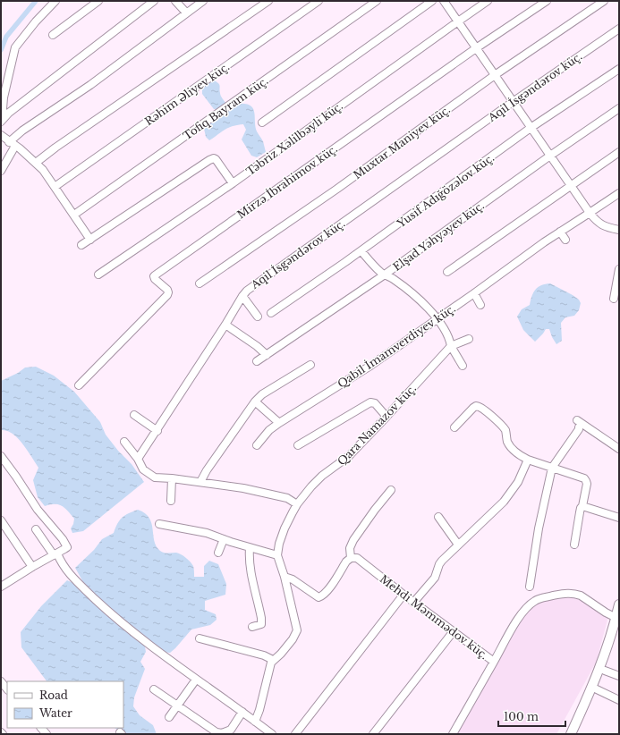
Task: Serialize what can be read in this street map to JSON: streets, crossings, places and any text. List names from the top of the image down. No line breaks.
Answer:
{"streets":{"street":["Aqil İsgəndərov küç.","Rəhim Əliyev küç.","Tofiq Bayram küç.","Təbriz Xəlilbəyli küç.","Muxtar Maniyev küç.","Mirzə İbrahimov küç.","Yusif Adığözəlov küç.","Elşad Yəhyəyev küç.","Qabil İmamverdiyev küç.","Qara Namazov küç.","Mehdi Məmmədov küç."]},"legend":["Road","Water"],"scale_bar":"100 m"}
